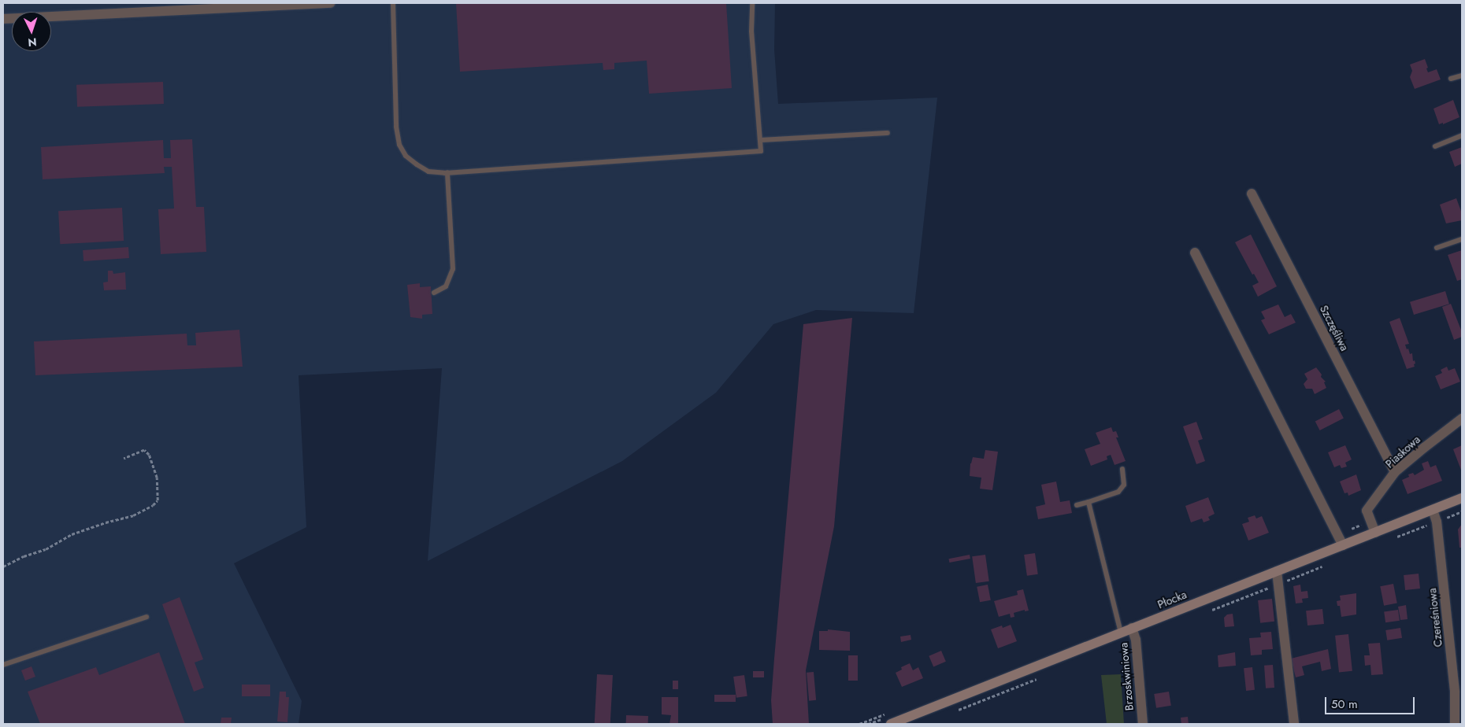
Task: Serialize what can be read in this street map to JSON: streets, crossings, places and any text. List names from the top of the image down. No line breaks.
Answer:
{"streets":{"street":["Szczęśliwa","Piaskowa","Płocka","Czereśniowa","Brzoskwiniowa"]},"crossings":[["Szczęśliwa","Piaskowa"],["Piaskowa","Płocka"],["Płocka","Czereśniowa"],["Płocka","Brzoskwiniowa"]],"scale_bar":"50 m","north":"bottom"}
